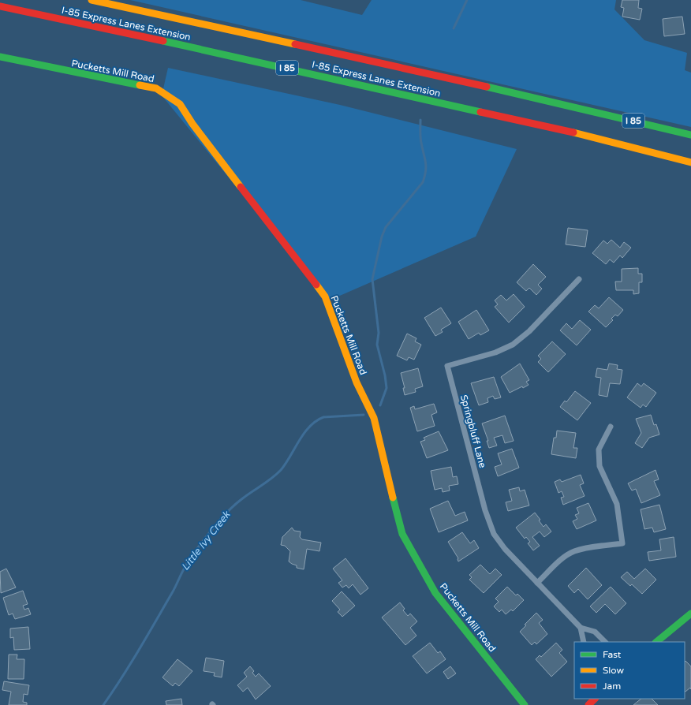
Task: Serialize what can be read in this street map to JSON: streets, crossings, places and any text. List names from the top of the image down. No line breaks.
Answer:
{"streets":{"main road":["I-85 Express Lanes Extension","I 85","Pucketts Mill Road"],"street":["Springbluff Lane"]},"water":["Little Ivy Creek"],"legend":["Fast","Slow","Jam"]}
